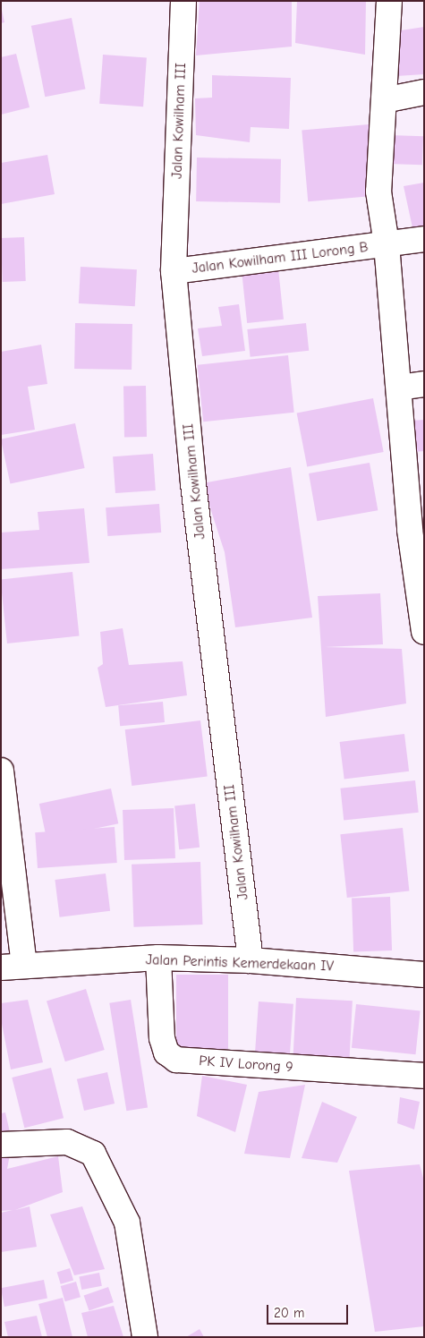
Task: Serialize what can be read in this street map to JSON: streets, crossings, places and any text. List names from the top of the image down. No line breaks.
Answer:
{"streets":{"street":["Jalan Kowilham III","Jalan Kowilham III Lorong B","Jalan Perintis Kemerdekaan IV","PK IV Lorong 9"]},"crossings":[["Jalan Kowilham III","Jalan Kowilham III Lorong B"],["Jalan Kowilham III","Jalan Perintis Kemerdekaan IV"],["Jalan Perintis Kemerdekaan IV","PK IV Lorong 9"]],"scale_bar":"20 m"}
